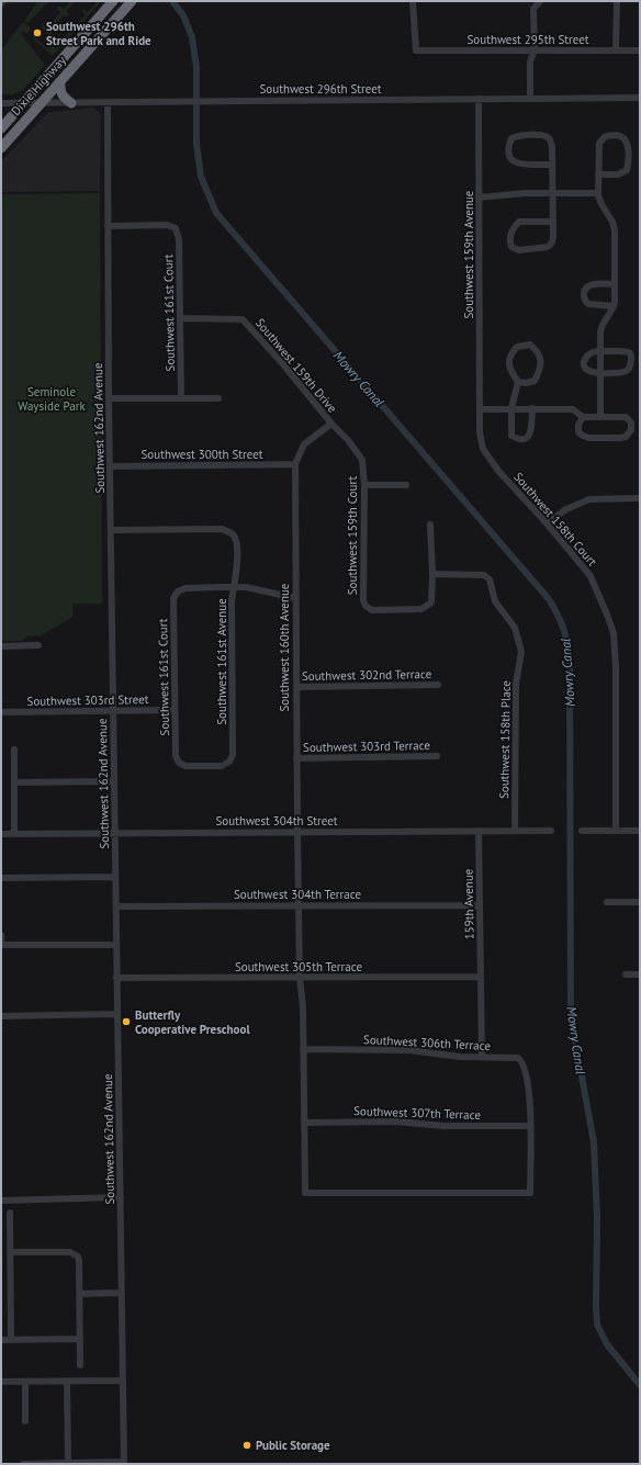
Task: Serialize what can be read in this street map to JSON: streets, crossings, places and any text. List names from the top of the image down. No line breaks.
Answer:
{"streets":{"highway":["Dixie Highway"],"street":["Southwest 295th Street","Southwest 296th Street","Southwest 159th Avenue","Southwest 161st Court","Southwest 159th Drive","Southwest 162nd Avenue","Southwest 300th Street","Southwest 158th Court","Southwest 159th Court","Southwest 160th Avenue","Southwest 161st Avenue","Southwest 302nd Terrace","Southwest 303rd Street","Southwest 158th Place","Southwest 303rd Terrace","Southwest 304th Street","Southwest 304th Terrace","159th Avenue","Southwest 305th Terrace","Southwest 306th Terrace","Southwest 307th Terrace"]},"crossings":[["Dixie Highway","Southwest 296th Street"],["Southwest 296th Street","Southwest 159th Avenue"],["Southwest 296th Street","Southwest 162nd Avenue"],["Southwest 159th Avenue","Southwest 158th Court"],["Southwest 161st Court","Southwest 159th Drive"],["Southwest 161st Court","Southwest 162nd Avenue"],["Southwest 161st Court","Southwest 161st Avenue"],["Southwest 161st Court","Southwest 303rd Street"],["Southwest 159th Drive","Southwest 300th Street"],["Southwest 159th Drive","Southwest 159th Court"],["Southwest 159th Drive","Southwest 160th Avenue"],["Southwest 162nd Avenue","Southwest 300th Street"],["Southwest 162nd Avenue","Southwest 161st Avenue"],["Southwest 162nd Avenue","Southwest 303rd Street"],["Southwest 162nd Avenue","Southwest 304th Street"],["Southwest 162nd Avenue","Southwest 304th Terrace"],["Southwest 162nd Avenue","Southwest 305th Terrace"],["Southwest 300th Street","Southwest 160th Avenue"],["Southwest 159th Court","Southwest 158th Place"],["Southwest 160th Avenue","Southwest 302nd Terrace"],["Southwest 160th Avenue","Southwest 303rd Terrace"],["Southwest 160th Avenue","Southwest 304th Street"],["Southwest 160th Avenue","Southwest 304th Terrace"],["Southwest 160th Avenue","Southwest 305th Terrace"],["Southwest 158th Place","Southwest 304th Street"],["Southwest 304th Street","159th Avenue"],["Southwest 304th Terrace","159th Avenue"],["159th Avenue","Southwest 305th Terrace"],["Southwest 306th Terrace","Southwest 307th Terrace"]],"water":["Mowry Canal"],"parks":["Seminole Wayside Park"],"places":["Southwest 296th Street Park and Ride","Butterfly Cooperative Preschool","Public Storage"]}
